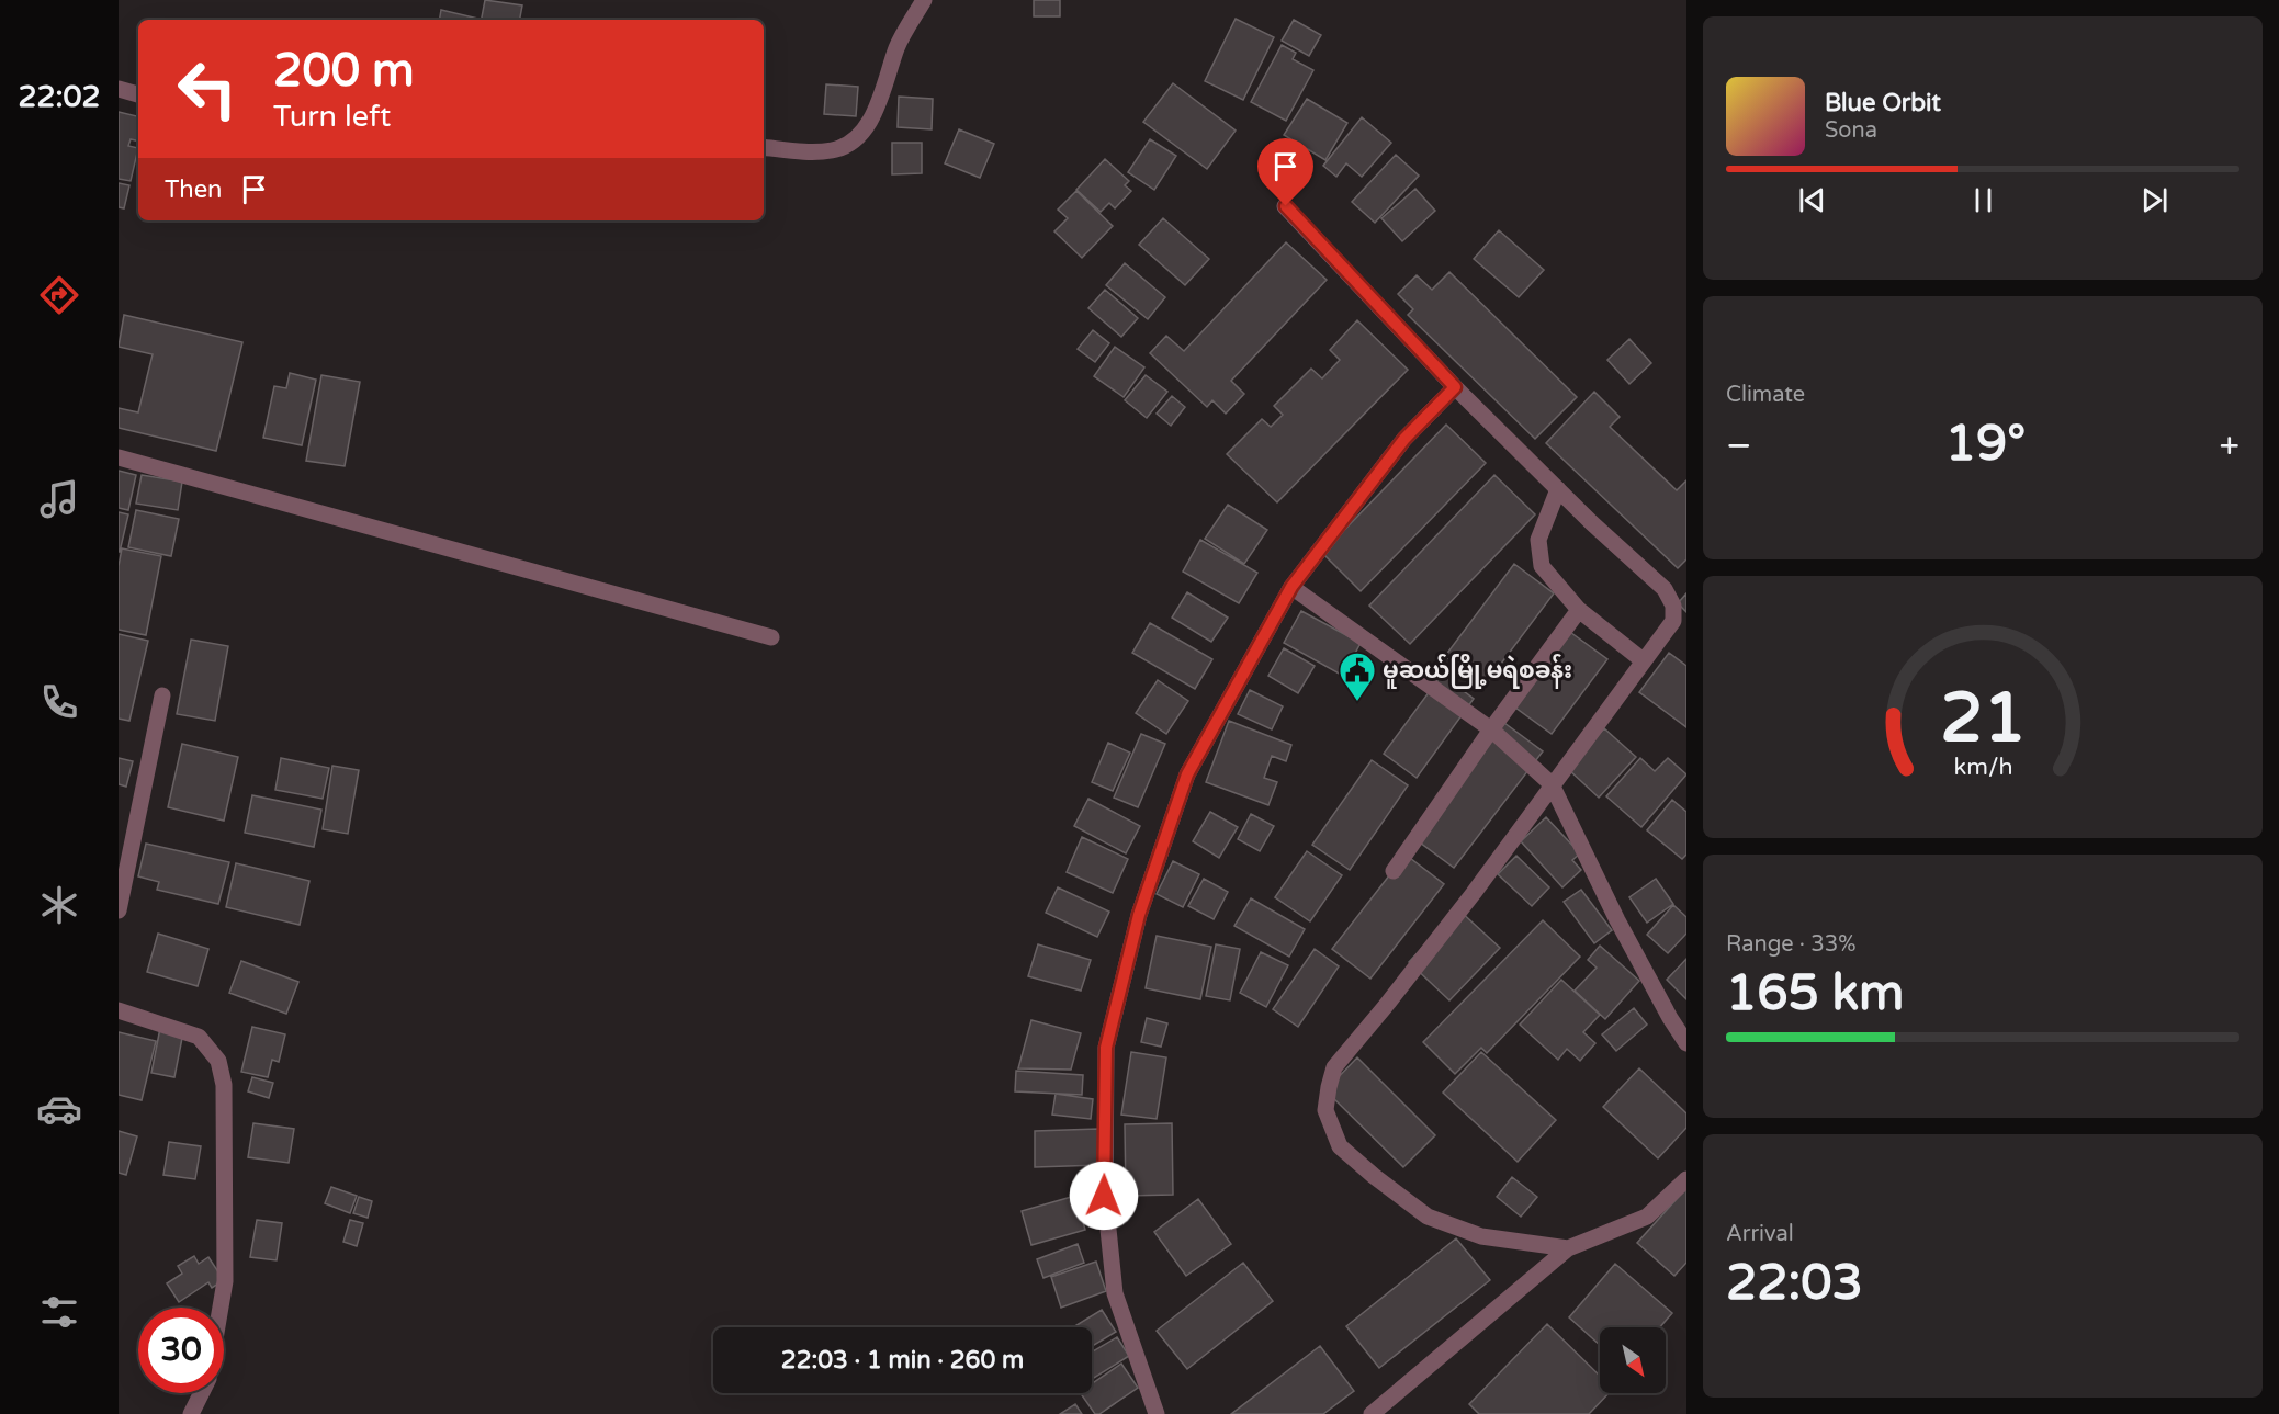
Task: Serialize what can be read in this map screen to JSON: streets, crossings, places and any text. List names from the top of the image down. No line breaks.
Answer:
{"places":{"public building":["မူဆယ်မြို့မရဲစခန်း"]},"north":"bottom right","page":{"tabs":"22:02","turn":["200 m","Turn left"],"song":["Blue Orbit","Sona"],"then":"Then","tile":["Climate",["Range · 33%","165 km"],["Arrival","22:03"]],"heat":["−","19°","+"],"limit":"30","trip":"22:03 · 1 min · 260 m","gauge":["21","km/h"]}}
